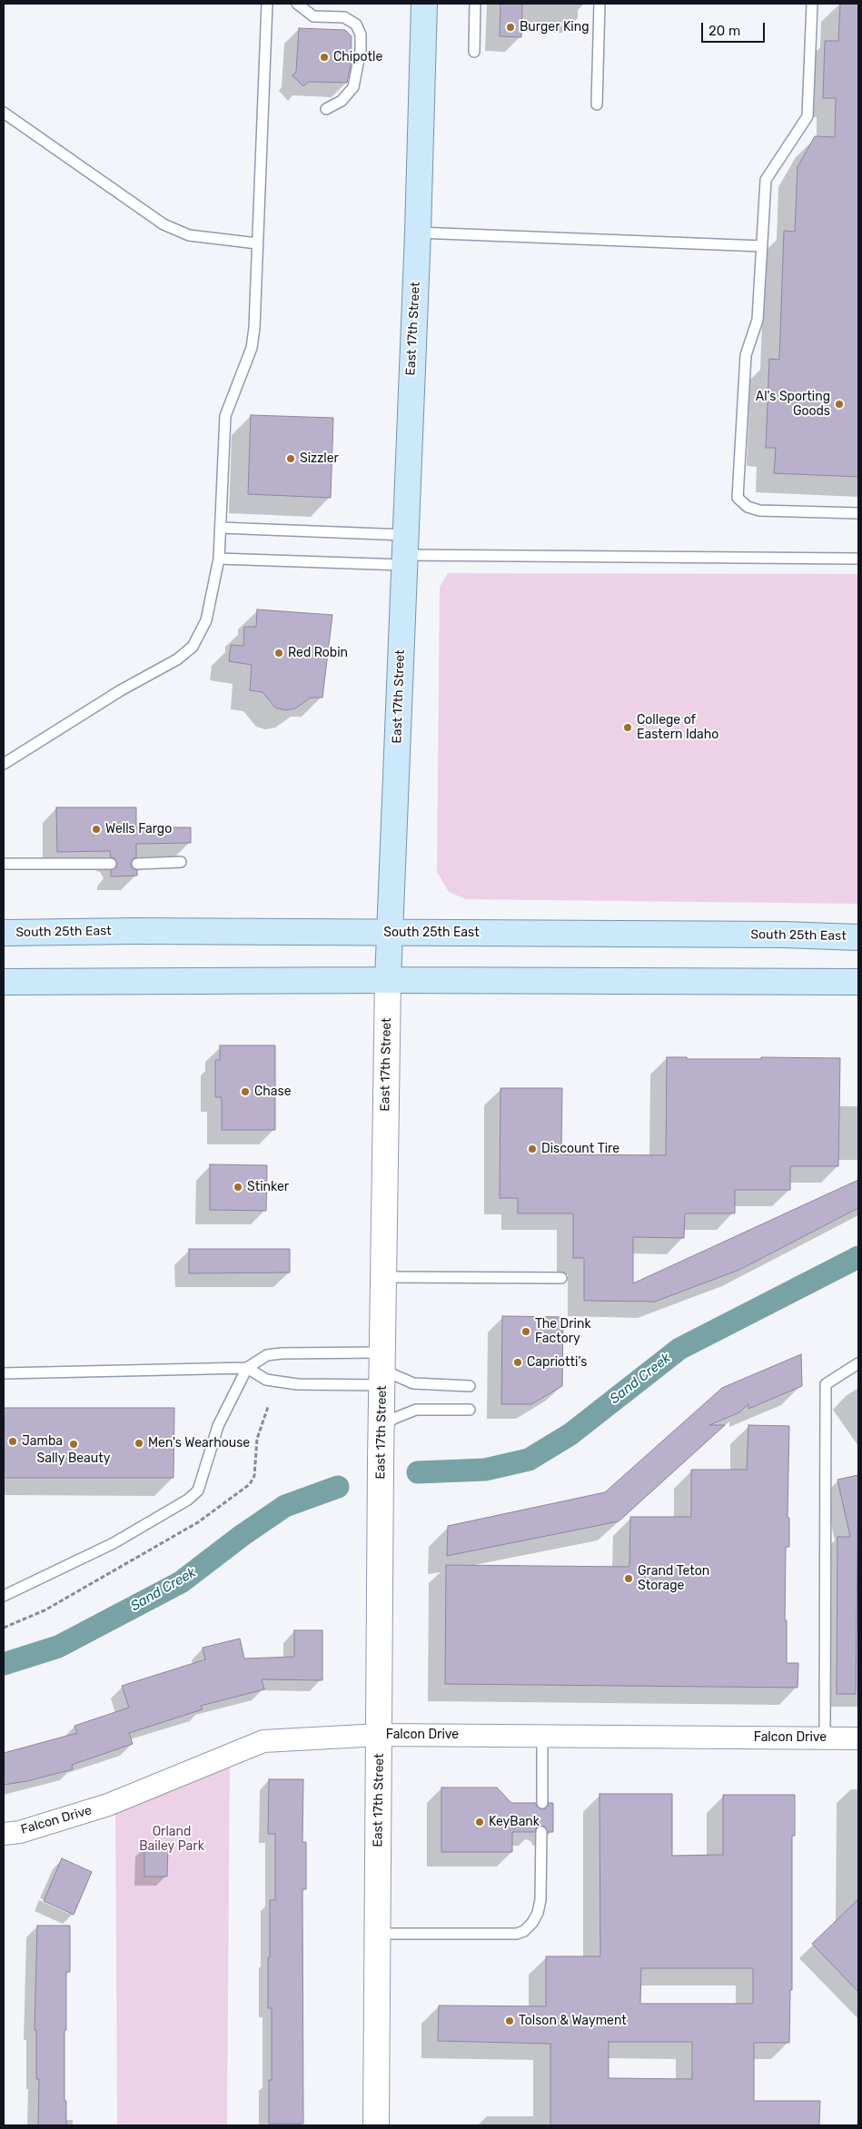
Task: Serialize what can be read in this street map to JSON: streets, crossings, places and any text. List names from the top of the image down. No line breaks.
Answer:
{"streets":{"main road":["East 17th Street","South 25th East"],"street":["Falcon Drive"]},"crossings":[["East 17th Street","South 25th East"],["East 17th Street","Falcon Drive"]],"water":["Sand Creek"],"parks":["Orland Bailey Park"],"places":["Burger King","Chipotle","Al's Sporting Goods","Sizzler","Red Robin","College of Eastern Idaho","Wells Fargo","Chase","Discount Tire","Stinker","The Drink Factory","Capriotti's","Jamba","Men's Wearhouse","Sally Beauty","Grand Teton Storage","KeyBank","Tolson & Wayment"],"scale_bar":"20 m"}
